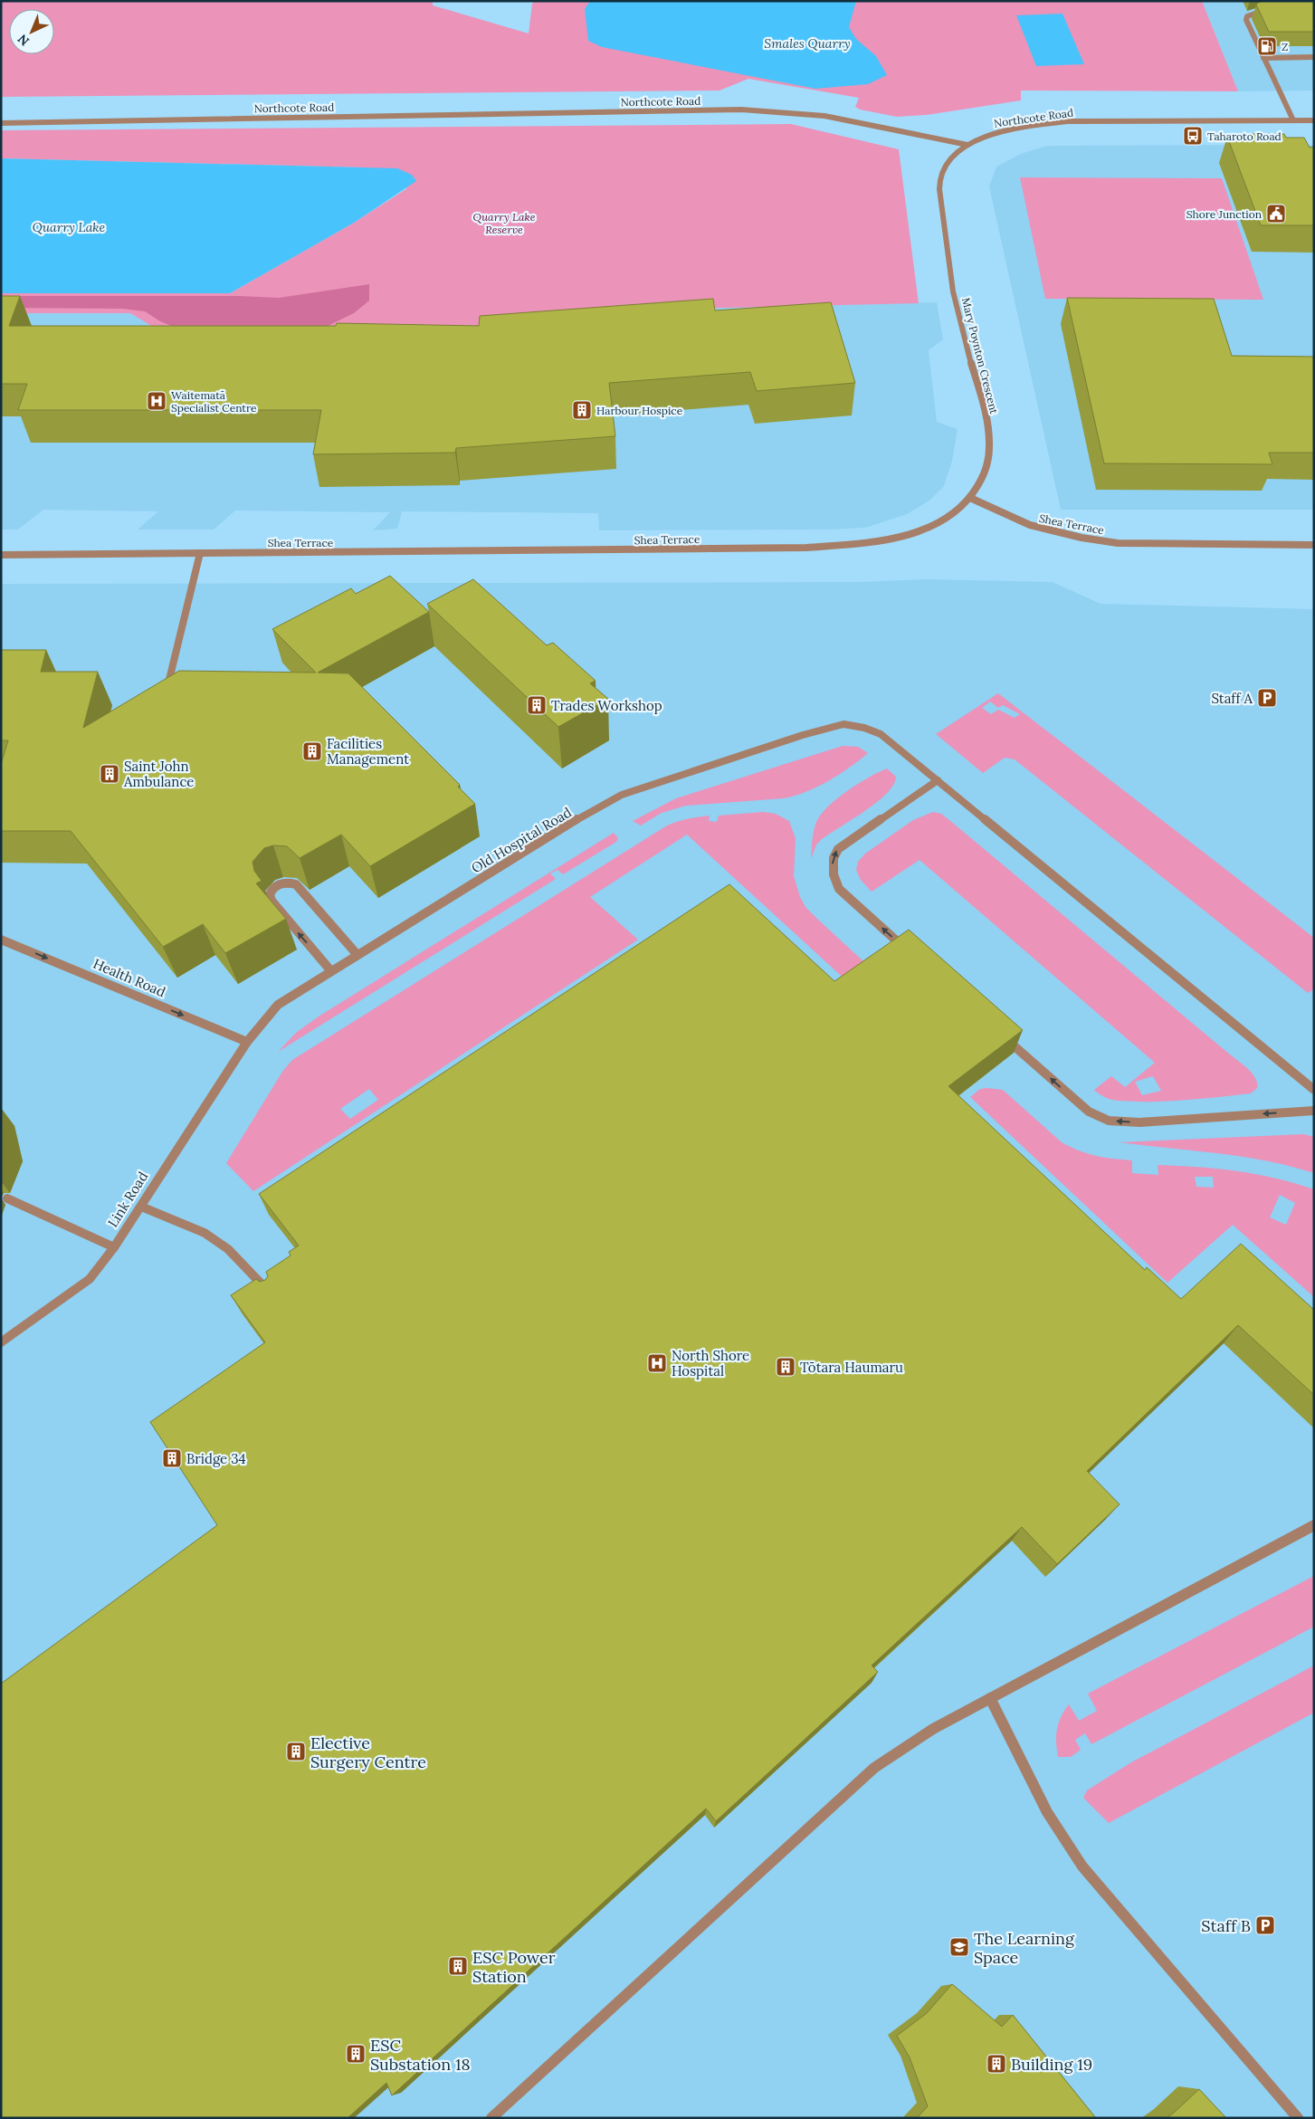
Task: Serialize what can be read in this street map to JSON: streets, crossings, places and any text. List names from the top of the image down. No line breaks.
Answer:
{"streets":{"street":["Northcote Road","Mary Poynton Crescent","Shea Terrace","Old Hospital Road","Health Road","Link Road"]},"crossings":[["Northcote Road","Mary Poynton Crescent"],["Mary Poynton Crescent","Shea Terrace"],["Old Hospital Road","Health Road"],["Old Hospital Road","Link Road"],["Health Road","Link Road"]],"one_way":["Health Road"],"water":["Smales Quarry","Quarry Lake"],"parks":["Quarry Lake Reserve"],"places":{"fuel station":["Z"],"bus stop":["Taharoto Road"],"public building":["Shore Junction"],"hospital":["Waitematā Specialist Centre","North Shore Hospital"],"building":["Harbour Hospice","Trades Workshop","Facilities Management","Saint John Ambulance","Tōtara Haumaru","Bridge 34","Elective Surgery Centre","ESC Power Station","ESC Substation 18","Building 19"],"parking":["Staff A","Staff B"],"school or university":["The Learning Space"]},"north":"bottom left"}
